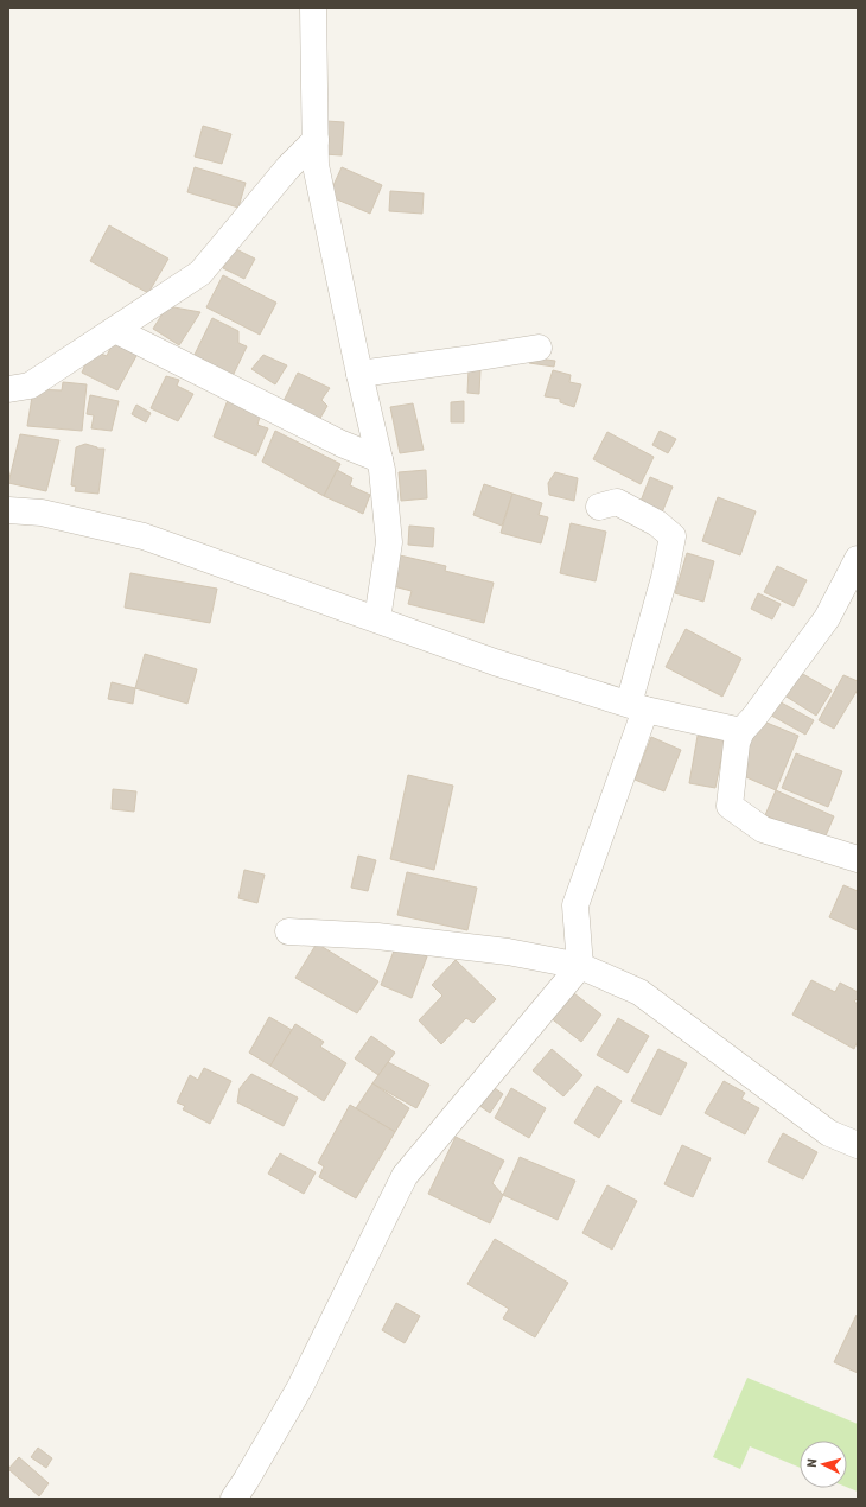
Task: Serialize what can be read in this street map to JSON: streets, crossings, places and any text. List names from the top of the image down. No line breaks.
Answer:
{"north":"left"}
